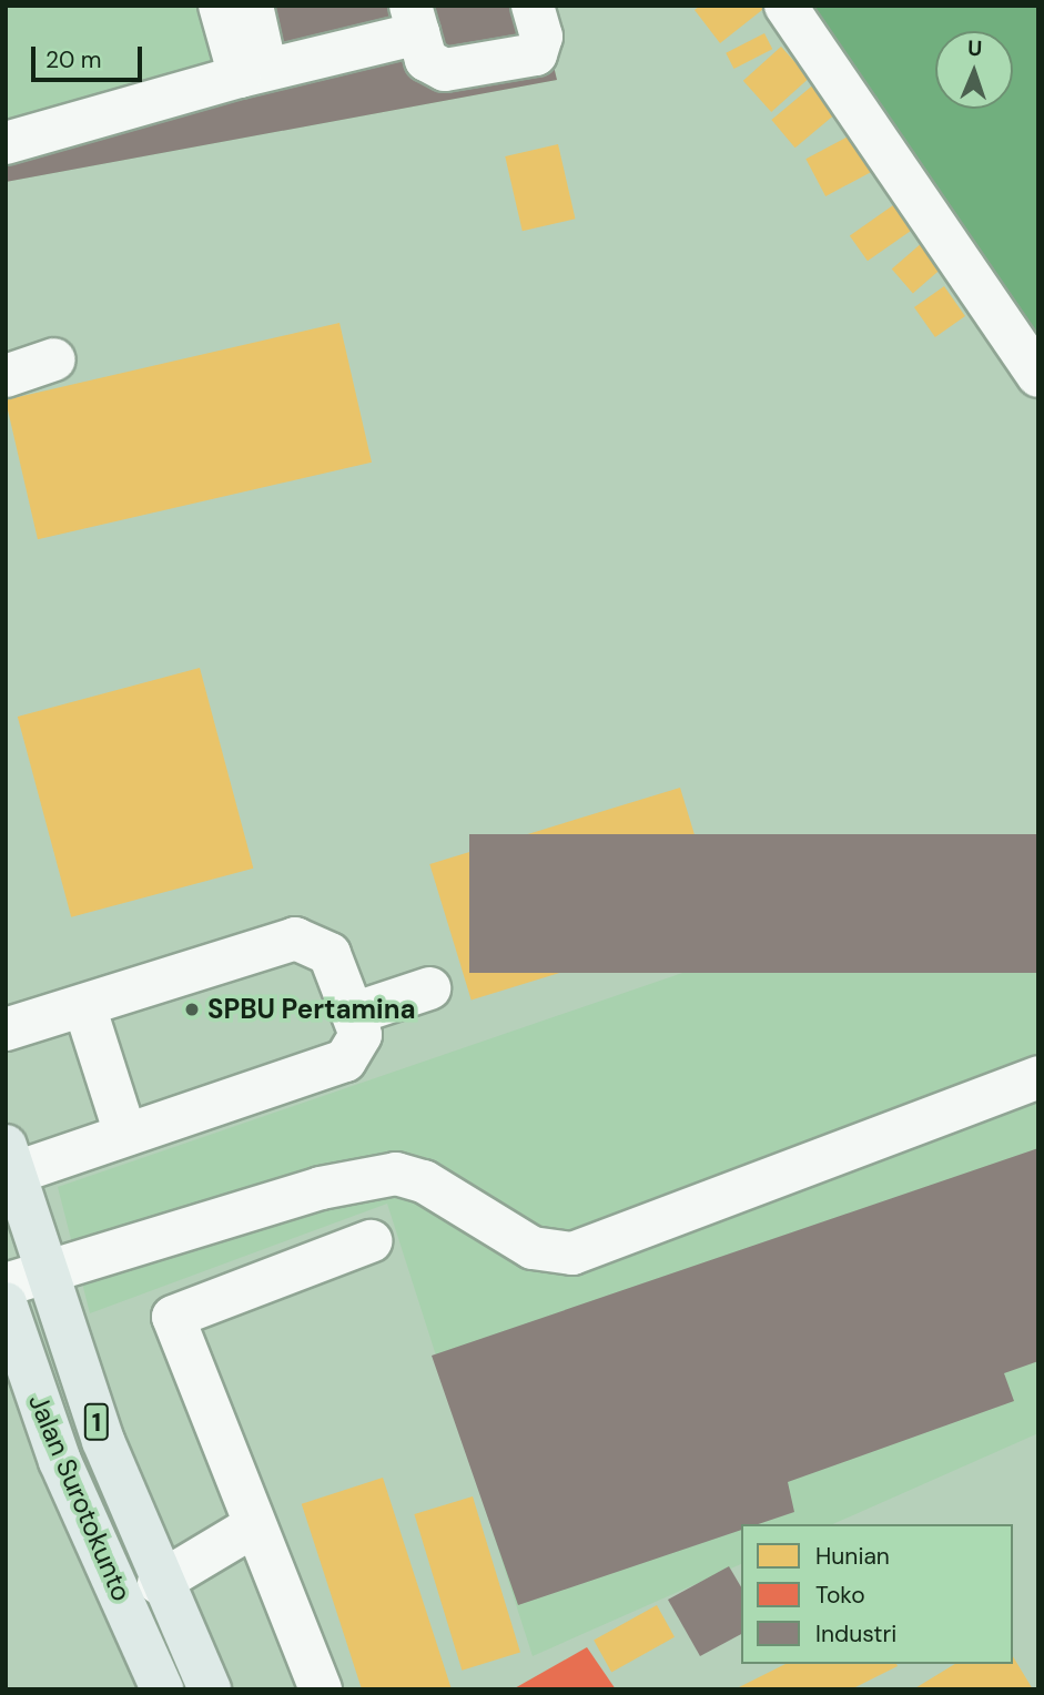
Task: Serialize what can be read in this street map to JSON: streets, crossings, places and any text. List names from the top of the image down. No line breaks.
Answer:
{"streets":{"main road":["1","Jalan Surotokunto"]},"places":["SPBU Pertamina"],"legend":["Hunian","Toko","Industri"],"scale_bar":"20 m","north":"top"}
